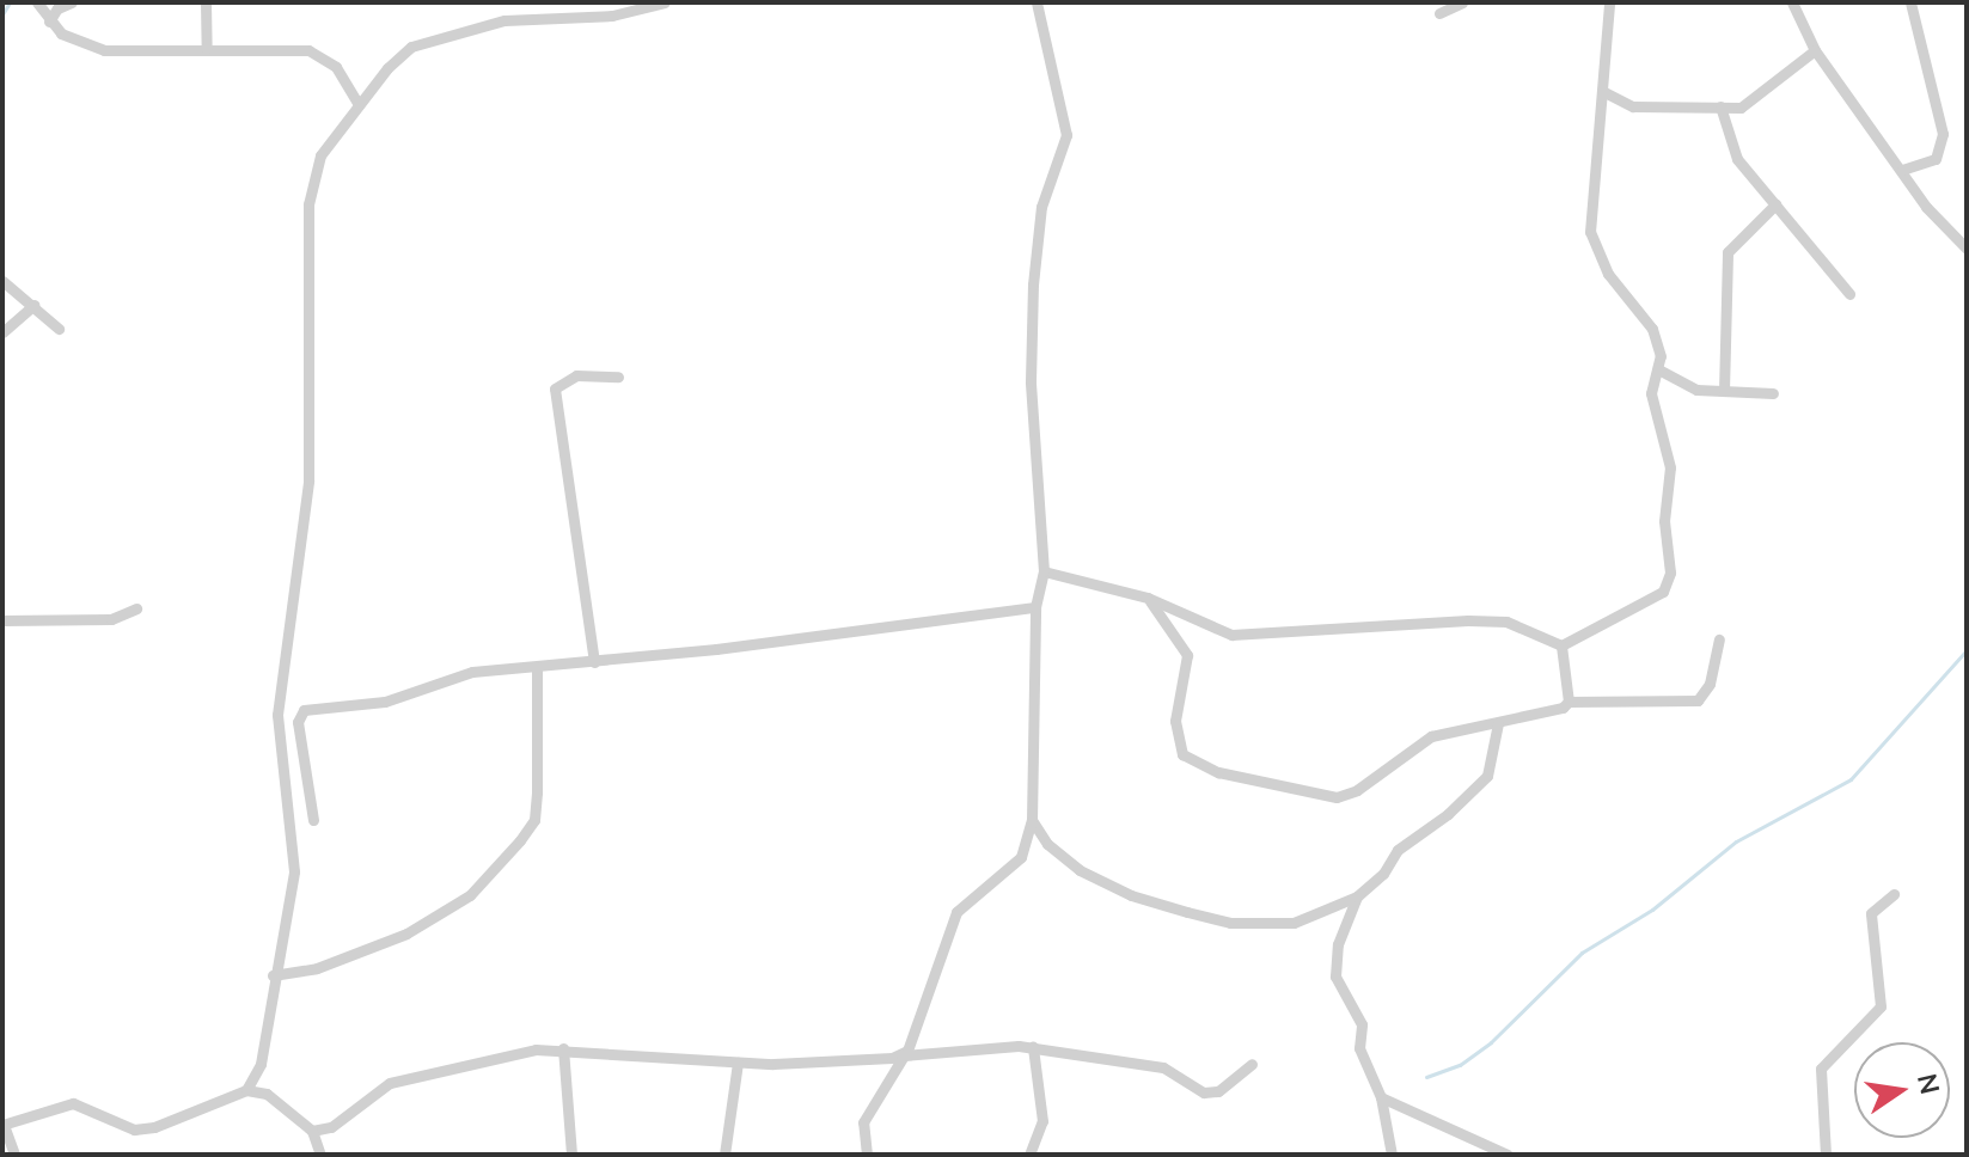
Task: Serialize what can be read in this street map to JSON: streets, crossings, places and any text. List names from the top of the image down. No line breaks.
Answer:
{"north":"right"}
